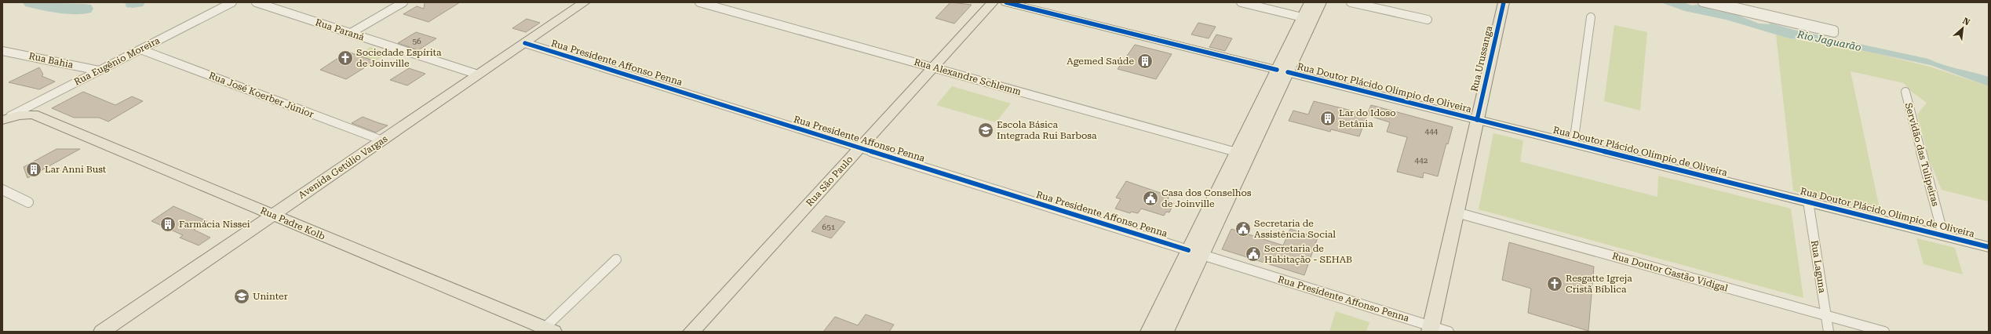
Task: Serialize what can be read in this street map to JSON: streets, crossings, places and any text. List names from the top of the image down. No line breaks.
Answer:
{"streets":{"main road":["Rua Urussanga","Rua Doutor Plácido Olímpio de Oliveira","Avenida Getúlio Vargas","Rua São Paulo","Rua Padre Kolb"],"street":["Rua Paraná","Rua Bahia","Rua Eugênio Moreira","Rua Presidente Affonso Penna","Rua Alexandre Schlemm","Rua José Koerber Júnior","Servidão das Tulipeiras","Rua Laguna","Rua Doutor Gastão Vidigal"]},"crossings":[["Rua Paraná","Avenida Getúlio Vargas"],["Rua Urussanga","Rua Presidente Affonso Penna"],["Rua Urussanga","Rua Doutor Plácido Olímpio de Oliveira"],["Rua Urussanga","Rua Doutor Gastão Vidigal"],["Rua Bahia","Rua Eugênio Moreira"],["Rua Eugênio Moreira","Rua José Koerber Júnior"],["Rua Eugênio Moreira","Rua Padre Kolb"],["Rua Presidente Affonso Penna","Avenida Getúlio Vargas"],["Rua Presidente Affonso Penna","Rua São Paulo"],["Rua Alexandre Schlemm","Rua São Paulo"],["Rua Doutor Plácido Olímpio de Oliveira","Servidão das Tulipeiras"],["Rua Doutor Plácido Olímpio de Oliveira","Rua Laguna"],["Rua José Koerber Júnior","Avenida Getúlio Vargas"],["Avenida Getúlio Vargas","Rua Padre Kolb"],["Rua Laguna","Rua Doutor Gastão Vidigal"]],"water":["Rio Jaguarão"],"places":{"church":["Sociedade Espírita de Joinville","Resgatte Igreja Cristã Bíblica"],"building":["Agemed Saúde","Lar do Idoso Betânia","Lar Anni Bust","Farmácia Nissei"],"school or university":["Escola Básica Integrada Rui Barbosa","Uninter"],"public building":["Casa dos Conselhos de Joinville","Secretaria de Assistência Social","Secretaria de Habitação - SEHAB"]},"house_numbers":["56","444","442","651"],"north":"top right"}
